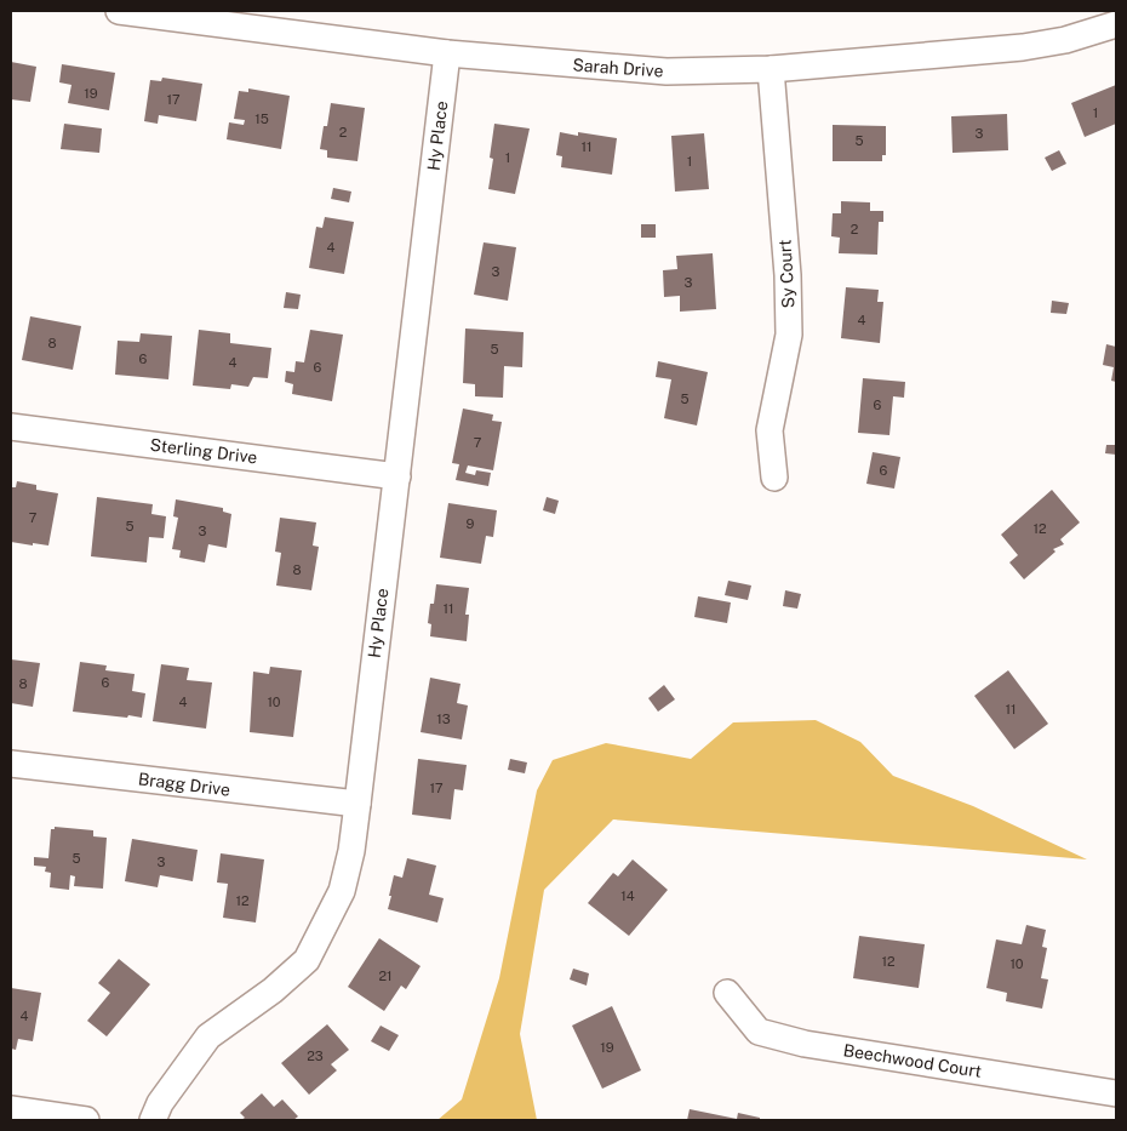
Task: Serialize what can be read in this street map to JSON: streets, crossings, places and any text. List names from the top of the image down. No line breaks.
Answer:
{"streets":{"street":["Sarah Drive","Hy Place","Sy Court","Sterling Drive","Bragg Drive","Beechwood Court"]},"crossings":[["Sarah Drive","Hy Place"],["Sarah Drive","Sy Court"],["Hy Place","Sterling Drive"],["Hy Place","Bragg Drive"]],"house_numbers":["19","17","1","15","2","3","5","11","1","1","2","4","3","3","4","8","5","6","4","6","5","6","7","6","7","9","5","12","3","8","11","6","8","4","10","11","13","17","5","3","14","12","12","10","21","4","19","23"]}
